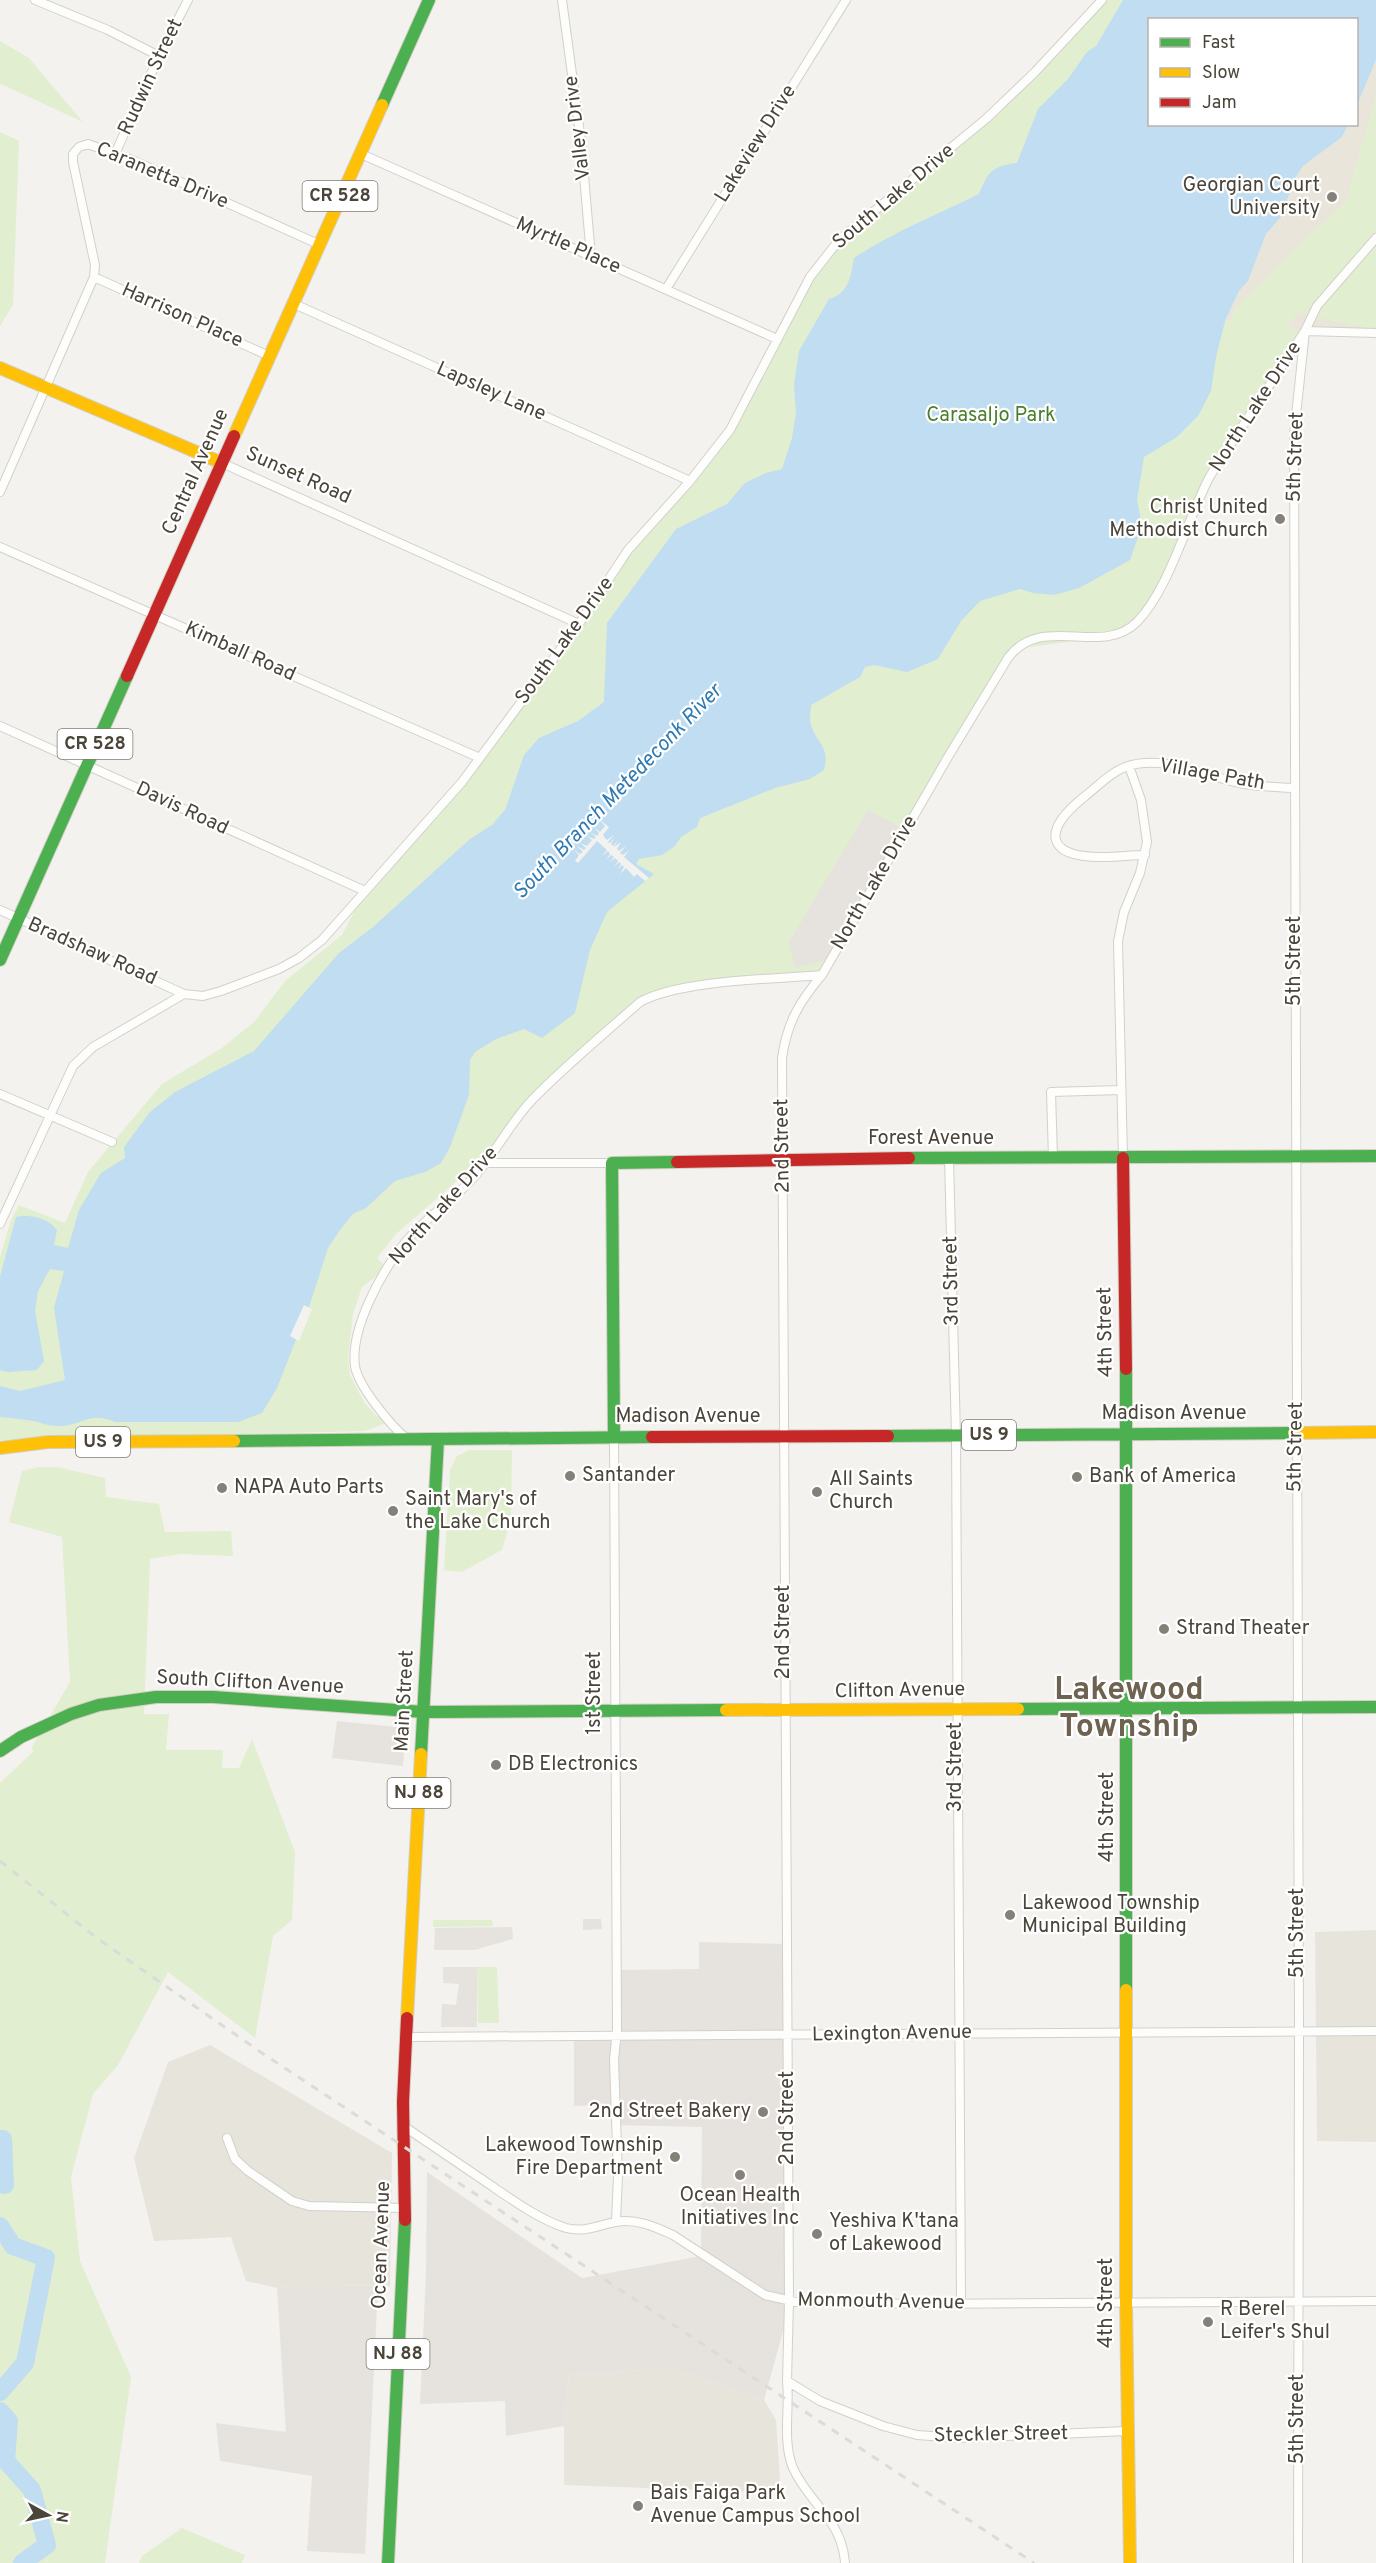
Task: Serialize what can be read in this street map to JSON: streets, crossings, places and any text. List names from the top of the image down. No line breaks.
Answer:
{"streets":{"main road":["CR 528","Central Avenue","Sunset Road","Forest Avenue","4th Street","Madison Avenue","US 9","South Clifton Avenue","Clifton Avenue","1st Street","Main Street","NJ 88","Ocean Avenue"],"street":["Rudwin Street","Valley Drive","Lakeview Drive","Caranetta Drive","South Lake Drive","Myrtle Place","Harrison Place","Lapsley Lane","North Lake Drive","5th Street","Kimball Road","Village Path","Davis Road","Bradshaw Road","2nd Street","3rd Street","Lexington Avenue","Monmouth Avenue","Steckler Street"]},"crossings":[["Rudwin Street","Caranetta Drive"],["Valley Drive","Myrtle Place"],["Lakeview Drive","Myrtle Place"],["Caranetta Drive","Harrison Place"],["Caranetta Drive","Central Avenue"],["Caranetta Drive","Sunset Road"],["South Lake Drive","Myrtle Place"],["South Lake Drive","Lapsley Lane"],["South Lake Drive","Sunset Road"],["South Lake Drive","Kimball Road"],["South Lake Drive","Davis Road"],["South Lake Drive","Bradshaw Road"],["Myrtle Place","Central Avenue"],["Harrison Place","Central Avenue"],["Lapsley Lane","Central Avenue"],["North Lake Drive","5th Street"],["North Lake Drive","Forest Avenue"],["North Lake Drive","2nd Street"],["North Lake Drive","Madison Avenue"],["5th Street","Village Path"],["5th Street","Forest Avenue"],["5th Street","Madison Avenue"],["5th Street","Clifton Avenue"],["5th Street","Lexington Avenue"],["5th Street","Monmouth Avenue"],["Central Avenue","Sunset Road"],["Central Avenue","Kimball Road"],["Central Avenue","Davis Road"],["Central Avenue","Bradshaw Road"],["Village Path","4th Street"],["Forest Avenue","2nd Street"],["Forest Avenue","3rd Street"],["Forest Avenue","4th Street"],["Forest Avenue","1st Street"],["2nd Street","Madison Avenue"],["2nd Street","Clifton Avenue"],["2nd Street","Lexington Avenue"],["2nd Street","Monmouth Avenue"],["3rd Street","Madison Avenue"],["3rd Street","Clifton Avenue"],["3rd Street","Lexington Avenue"],["3rd Street","Monmouth Avenue"],["4th Street","Madison Avenue"],["4th Street","Clifton Avenue"],["4th Street","Lexington Avenue"],["4th Street","Monmouth Avenue"],["4th Street","Steckler Street"],["Madison Avenue","1st Street"],["Madison Avenue","Main Street"],["South Clifton Avenue","Clifton Avenue"],["South Clifton Avenue","Main Street"],["Clifton Avenue","1st Street"],["Clifton Avenue","Main Street"],["1st Street","Lexington Avenue"],["1st Street","Monmouth Avenue"],["Main Street","Lexington Avenue"],["Main Street","Ocean Avenue"],["Main Street","Monmouth Avenue"]],"districts":["Lakewood Township"],"water":["South Branch Metedeconk River"],"parks":["Carasaljo Park"],"places":["Georgian Court University","Christ United Methodist Church","Santander","Bank of America","NAPA Auto Parts","All Saints Church","Saint Mary's of the Lake Church","Strand Theater","DB Electronics","Lakewood Township Municipal Building","2nd Street Bakery","Lakewood Township Fire Department","Ocean Health Initiatives Inc","Yeshiva K'tana of Lakewood","R Berel Leifer's Shul","Bais Faiga Park Avenue Campus School"],"legend":["Fast","Slow","Jam"],"north":"right"}
